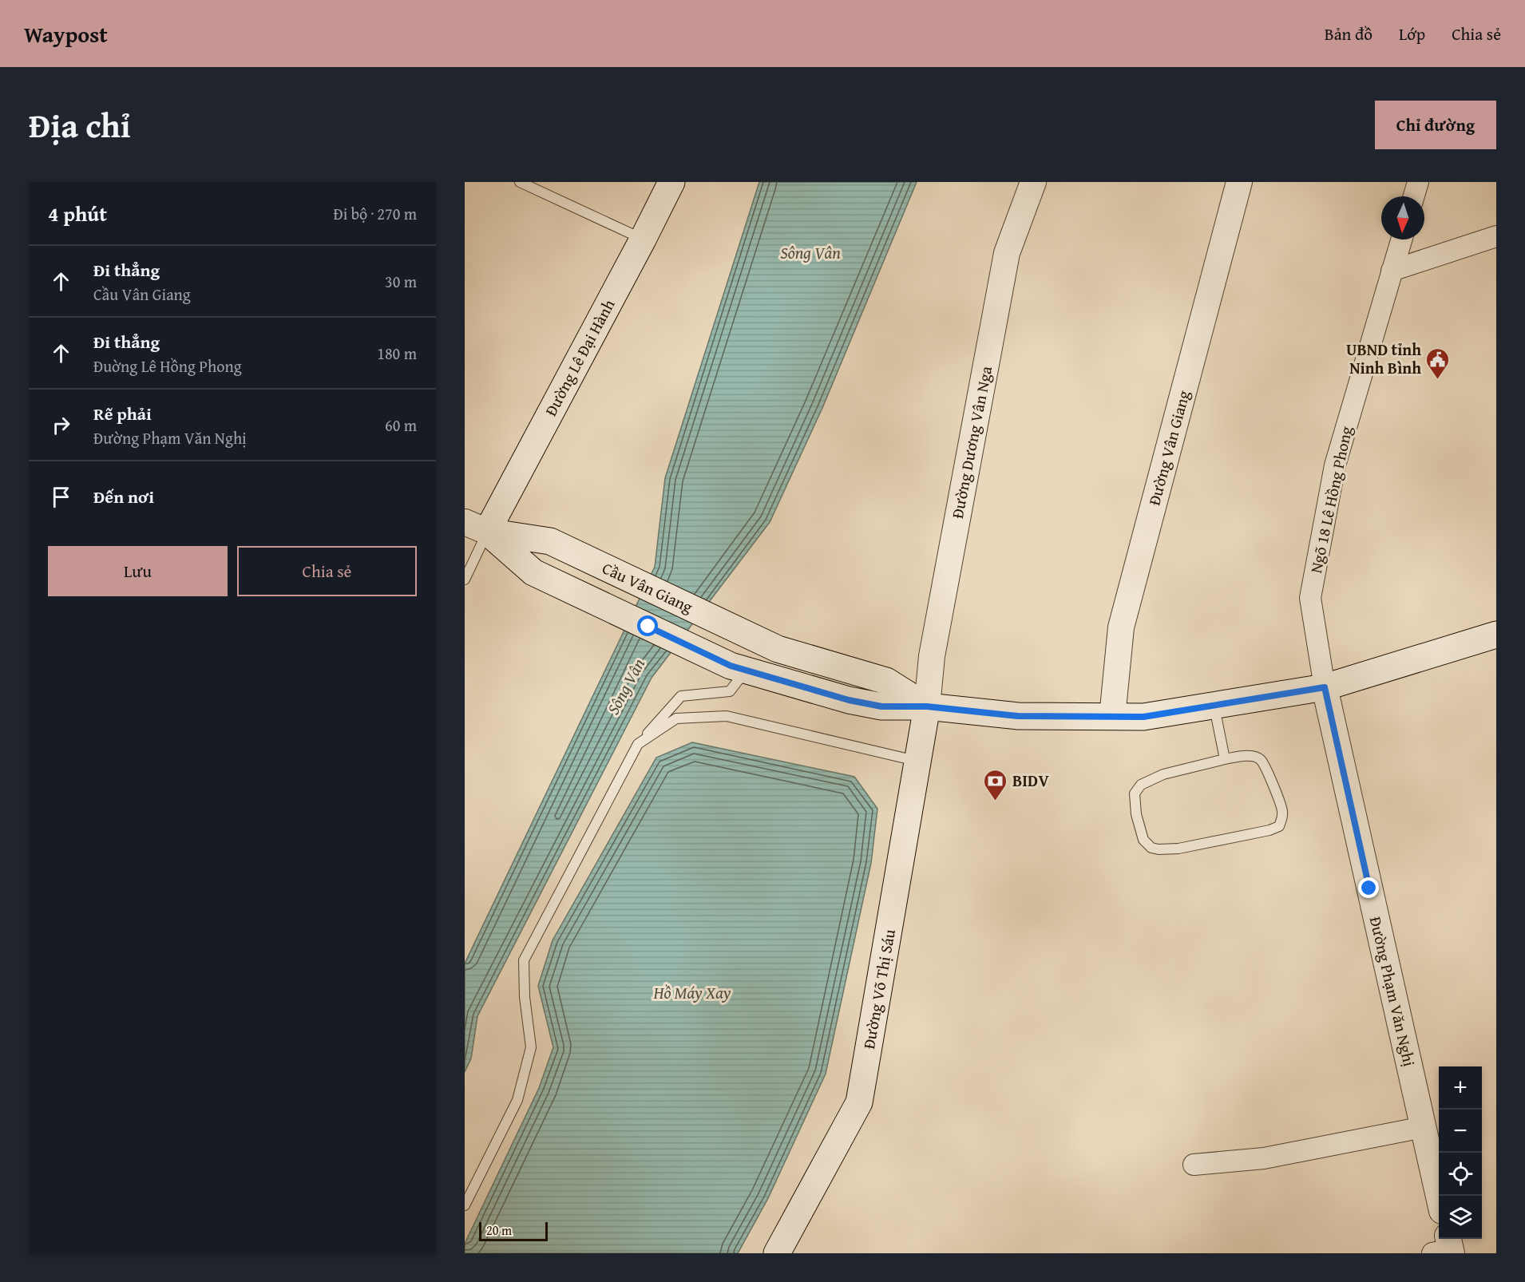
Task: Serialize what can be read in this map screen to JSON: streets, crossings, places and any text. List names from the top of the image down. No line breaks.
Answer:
{"streets":{"main road":["Đường Lê Đại Hành","Cầu Vân Giang","Đường Võ Thị Sáu"],"street":["Đường Dương Vân Nga","Đường Vân Giang","Ngõ 18 Lê Hồng Phong","Đường Phạm Văn Nghị"]},"crossings":[["Đường Lê Đại Hành","Cầu Vân Giang"],["Đường Dương Vân Nga","Cầu Vân Giang"],["Đường Dương Vân Nga","Đường Võ Thị Sáu"],["Ngõ 18 Lê Hồng Phong","Đường Phạm Văn Nghị"],["Cầu Vân Giang","Đường Võ Thị Sáu"]],"water":["Sông Vân","Hồ Máy Xay"],"places":{"public building":["UBND tỉnh Ninh Bình"],"bank":["BIDV"]},"scale_bar":"20 m","north":"bottom","page":{"header":"Waypost","nav":["Bản đồ","Lớp","Chia sẻ"],"title":"Địa chỉ","buttons":["Chỉ đường",["Lưu","Chia sẻ"]],"heading":["4 phút","Đi bộ · 270 m"],"list":[["Đi thẳng","Cầu Vân Giang","30 m"],["Đi thẳng","Đuờng Lê Hồng Phong","180 m"],["Rẽ phải","Đường Phạm Văn Nghị","60 m"],"Đến nơi"],"map_buttons":["+","−"],"scale":"20 m"}}
